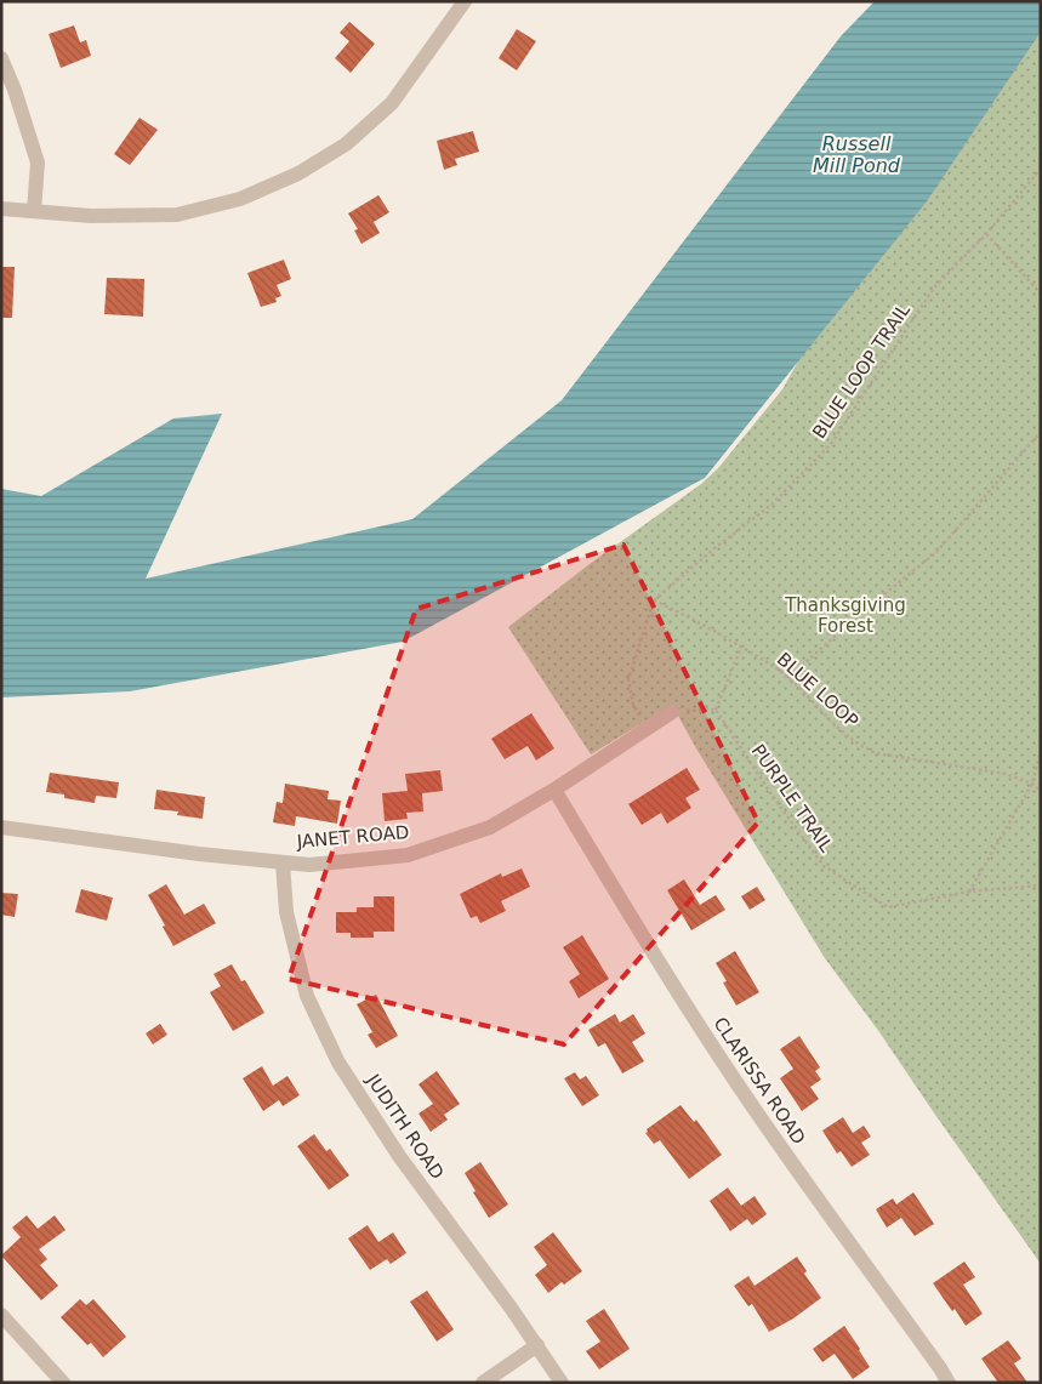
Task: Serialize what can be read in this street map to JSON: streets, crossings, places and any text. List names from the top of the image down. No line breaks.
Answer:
{"streets":{"street":["JANET ROAD","CLARISSA ROAD","JUDITH ROAD"],"path":["BLUE LOOP TRAIL","BLUE LOOP","PURPLE TRAIL"]},"crossings":[["BLUE LOOP TRAIL","BLUE LOOP"],["JANET ROAD","CLARISSA ROAD"],["JANET ROAD","JUDITH ROAD"]],"water":["Russell Mill Pond"],"parks":["Thanksgiving Forest"]}
